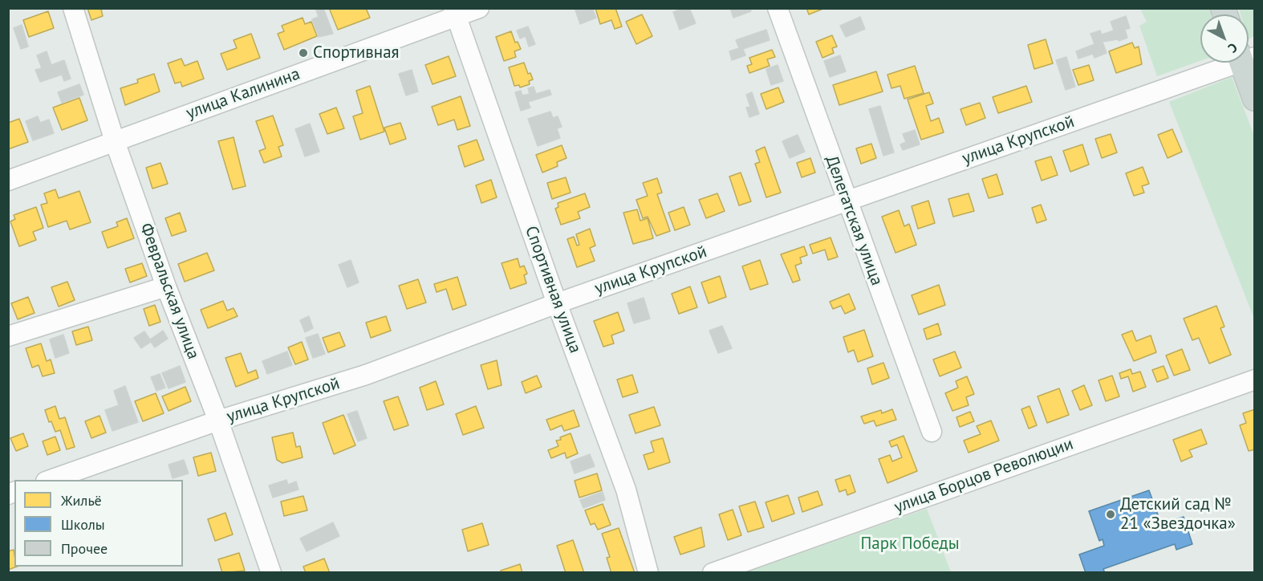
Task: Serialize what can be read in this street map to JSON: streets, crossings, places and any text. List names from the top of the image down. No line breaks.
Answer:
{"streets":{"street":["улица Калинина","улица Крупской","Делегатская улица","Спортивная улица","Февральская улица","улица Борцов Революции"]},"crossings":[["улица Калинина","Спортивная улица"],["улица Калинина","Февральская улица"],["улица Крупской","Делегатская улица"],["улица Крупской","Спортивная улица"],["улица Крупской","Февральская улица"]],"parks":["Парк Победы"],"places":["Спортивная","Детский сад № 21 «Звездочка»"],"legend":["Жильё","Школы","Прочее"],"north":"bottom right"}
